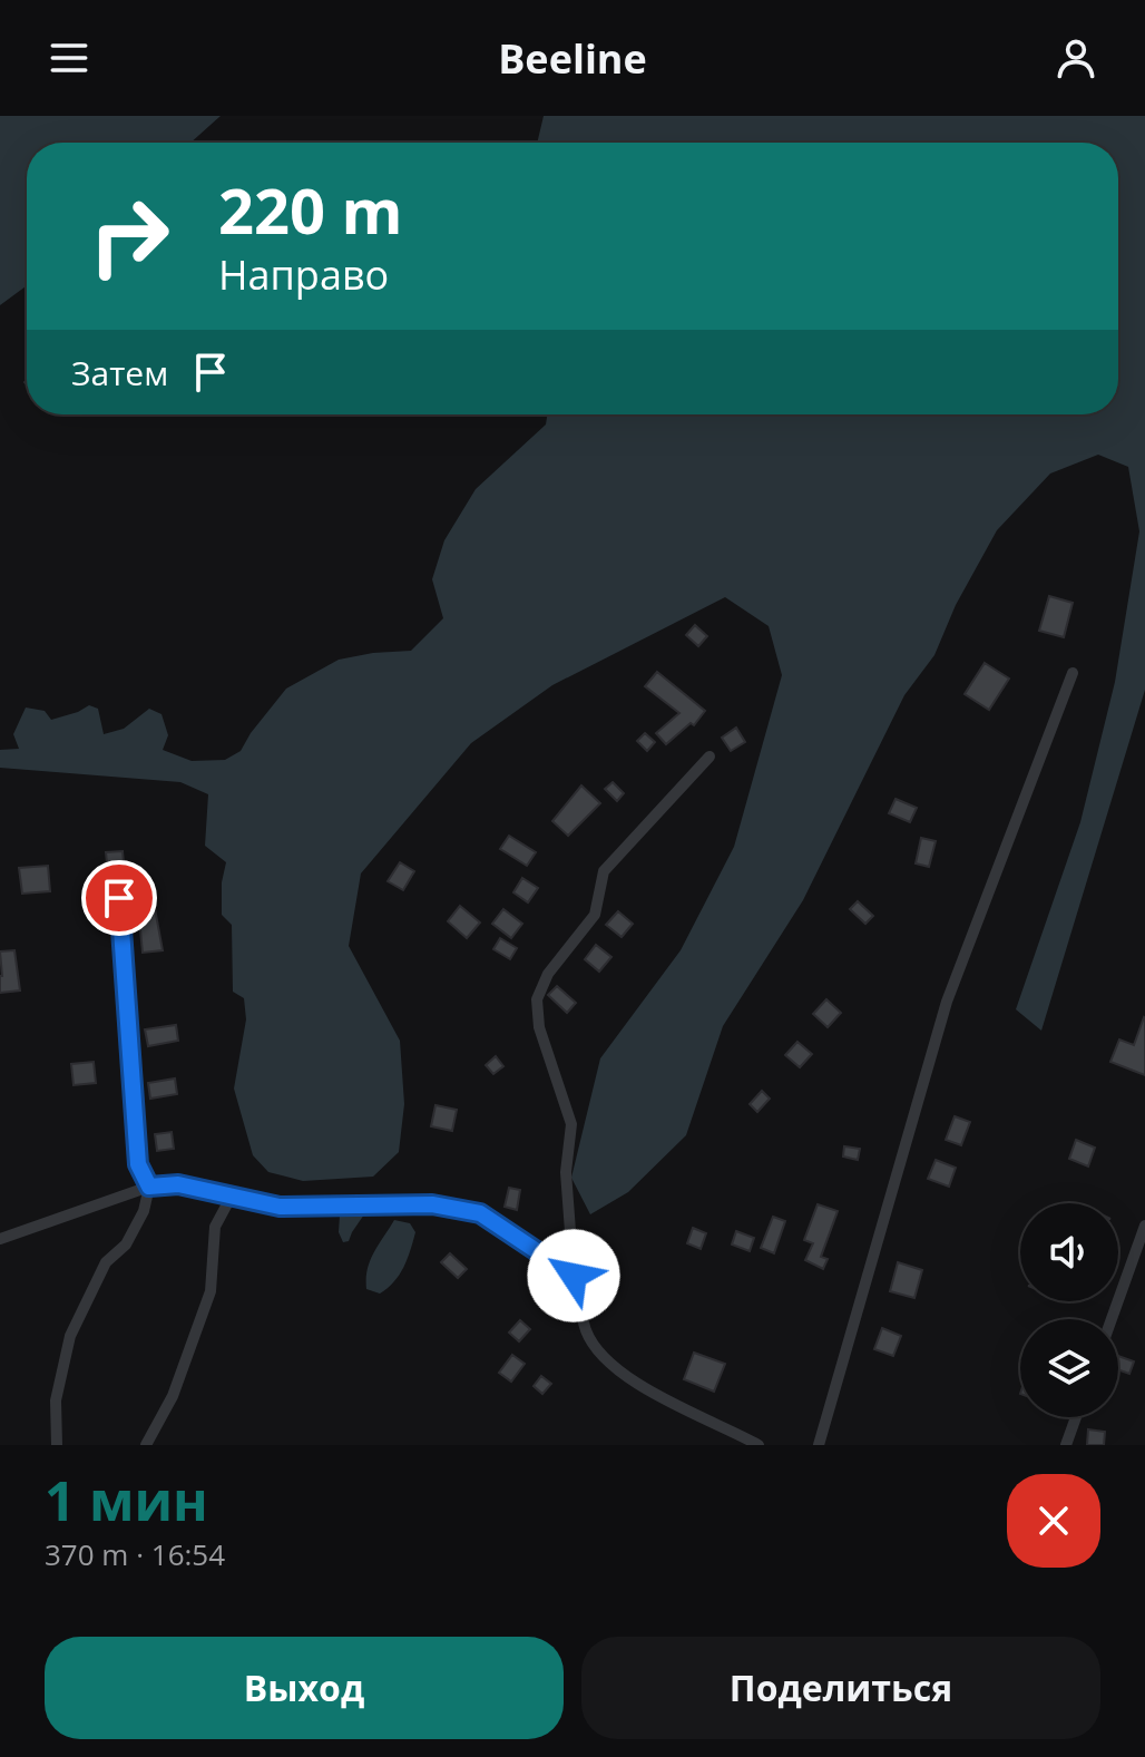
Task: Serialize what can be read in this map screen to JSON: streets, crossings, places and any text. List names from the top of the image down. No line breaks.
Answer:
{"page":{"header":"Beeline","turn":["220 m","Направо"],"then":"Затем","heading":["1 мин","370 m · 16:54"],"buttons":["Выход","Поделиться"]}}
